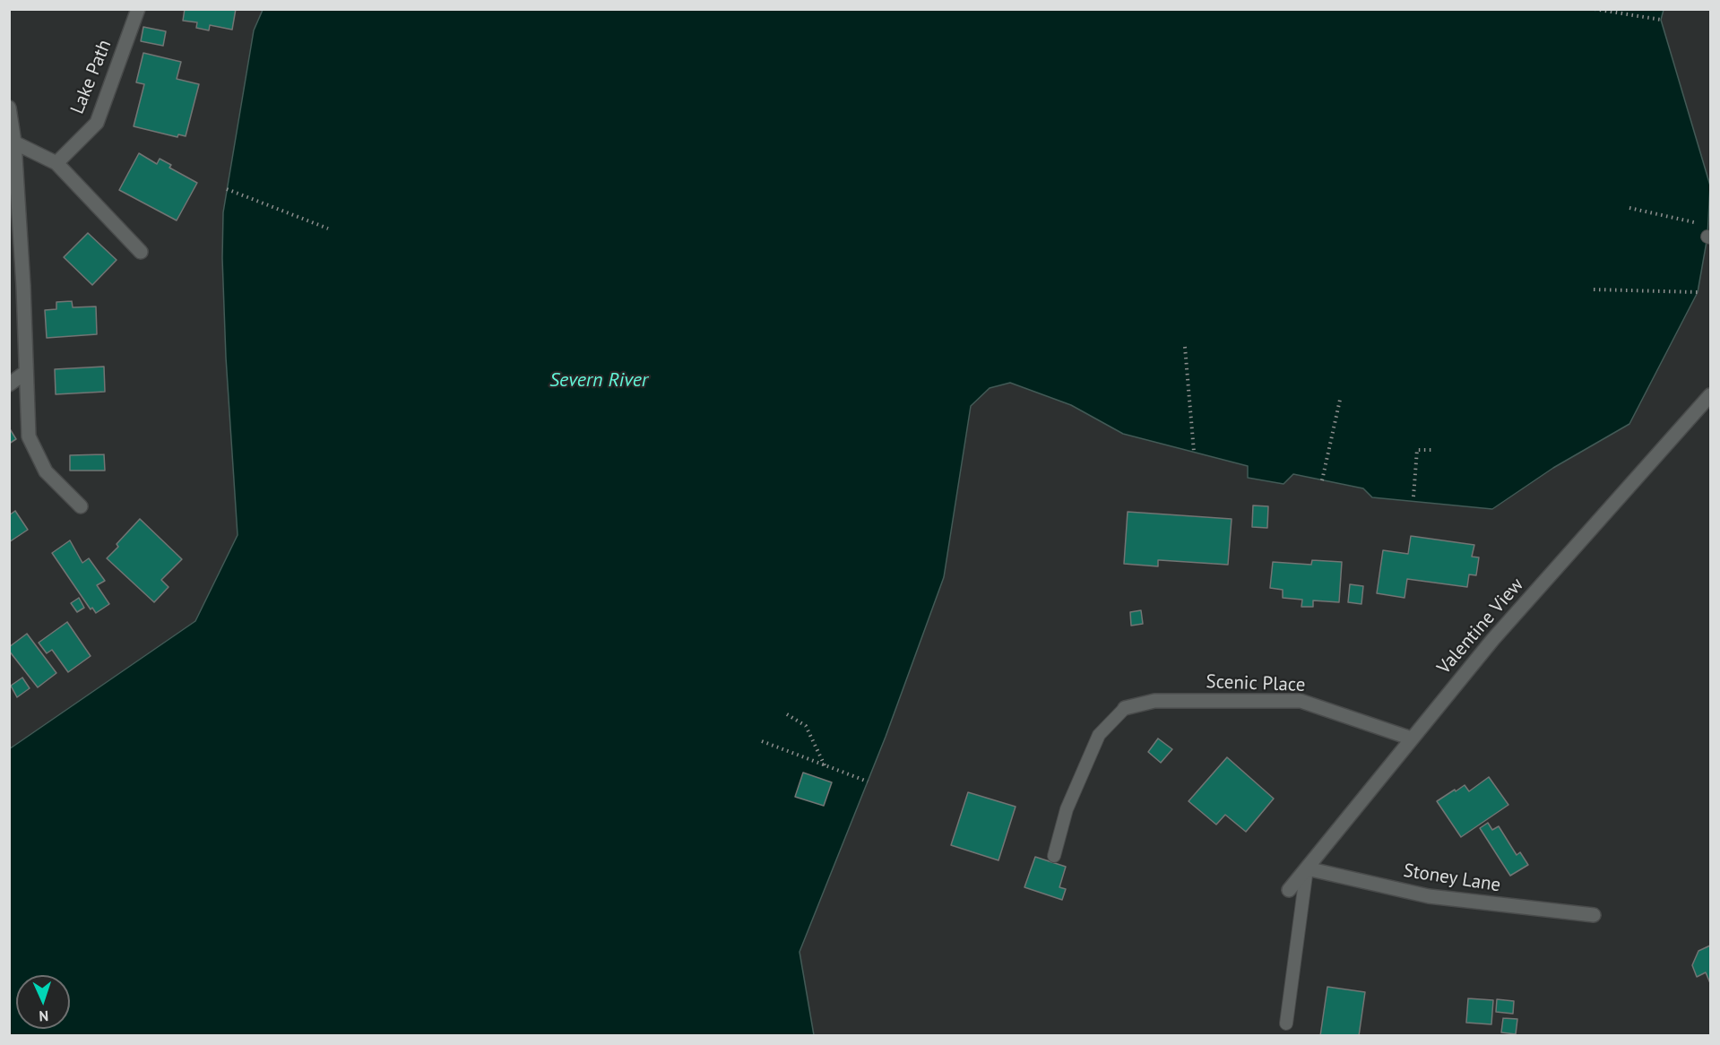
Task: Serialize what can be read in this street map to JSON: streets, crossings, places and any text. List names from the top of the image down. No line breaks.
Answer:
{"streets":{"street":["Lake Path","Valentine View","Scenic Place","Stoney Lane"]},"crossings":[["Valentine View","Scenic Place"],["Valentine View","Stoney Lane"]],"water":["Severn River"],"north":"bottom"}
